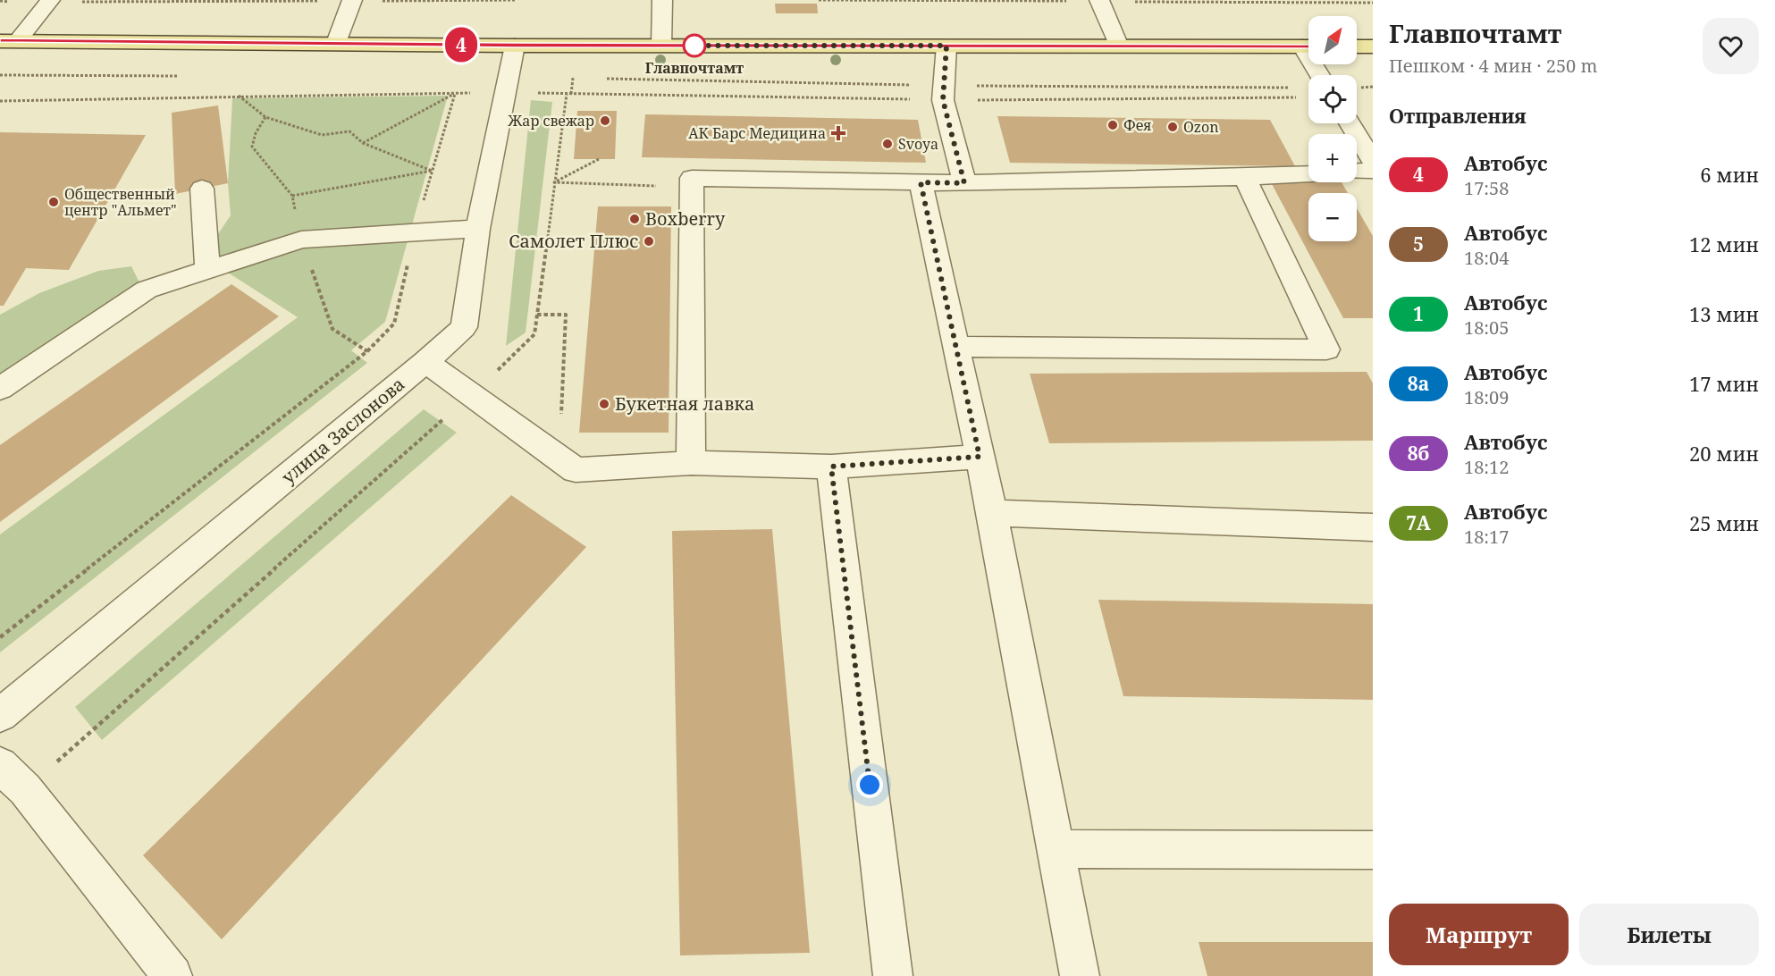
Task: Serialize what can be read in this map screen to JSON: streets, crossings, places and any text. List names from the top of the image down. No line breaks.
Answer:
{"streets":{"street":["улица Заслонова"]},"places":{"other":["Главпочтамт","Жар свежар","Фея","Ozon","Svoya","Общественный центр \"Альмет\"","Boxberry","Самолет Плюс","Букетная лавка"],"health":["АК Барс Медицина"]},"lines":["bus line 4"],"north":"top right","page":{"on_map":"4","heading":[["Главпочтамт","Пешком · 4 мин · 250 m"],"Отправления"],"map_buttons":["+","−"],"list":[{"mark":"4","name":"Автобус","note":"17:58","value":"6 мин"},{"mark":"5","name":"Автобус","note":"18:04","value":"12 мин"},{"mark":"1","name":"Автобус","note":"18:05","value":"13 мин"},{"mark":"8а","name":"Автобус","note":"18:09","value":"17 мин"},{"mark":"8б","name":"Автобус","note":"18:12","value":"20 мин"},{"mark":"7А","name":"Автобус","note":"18:17","value":"25 мин"}],"buttons":["Маршрут","Билеты"]}}
